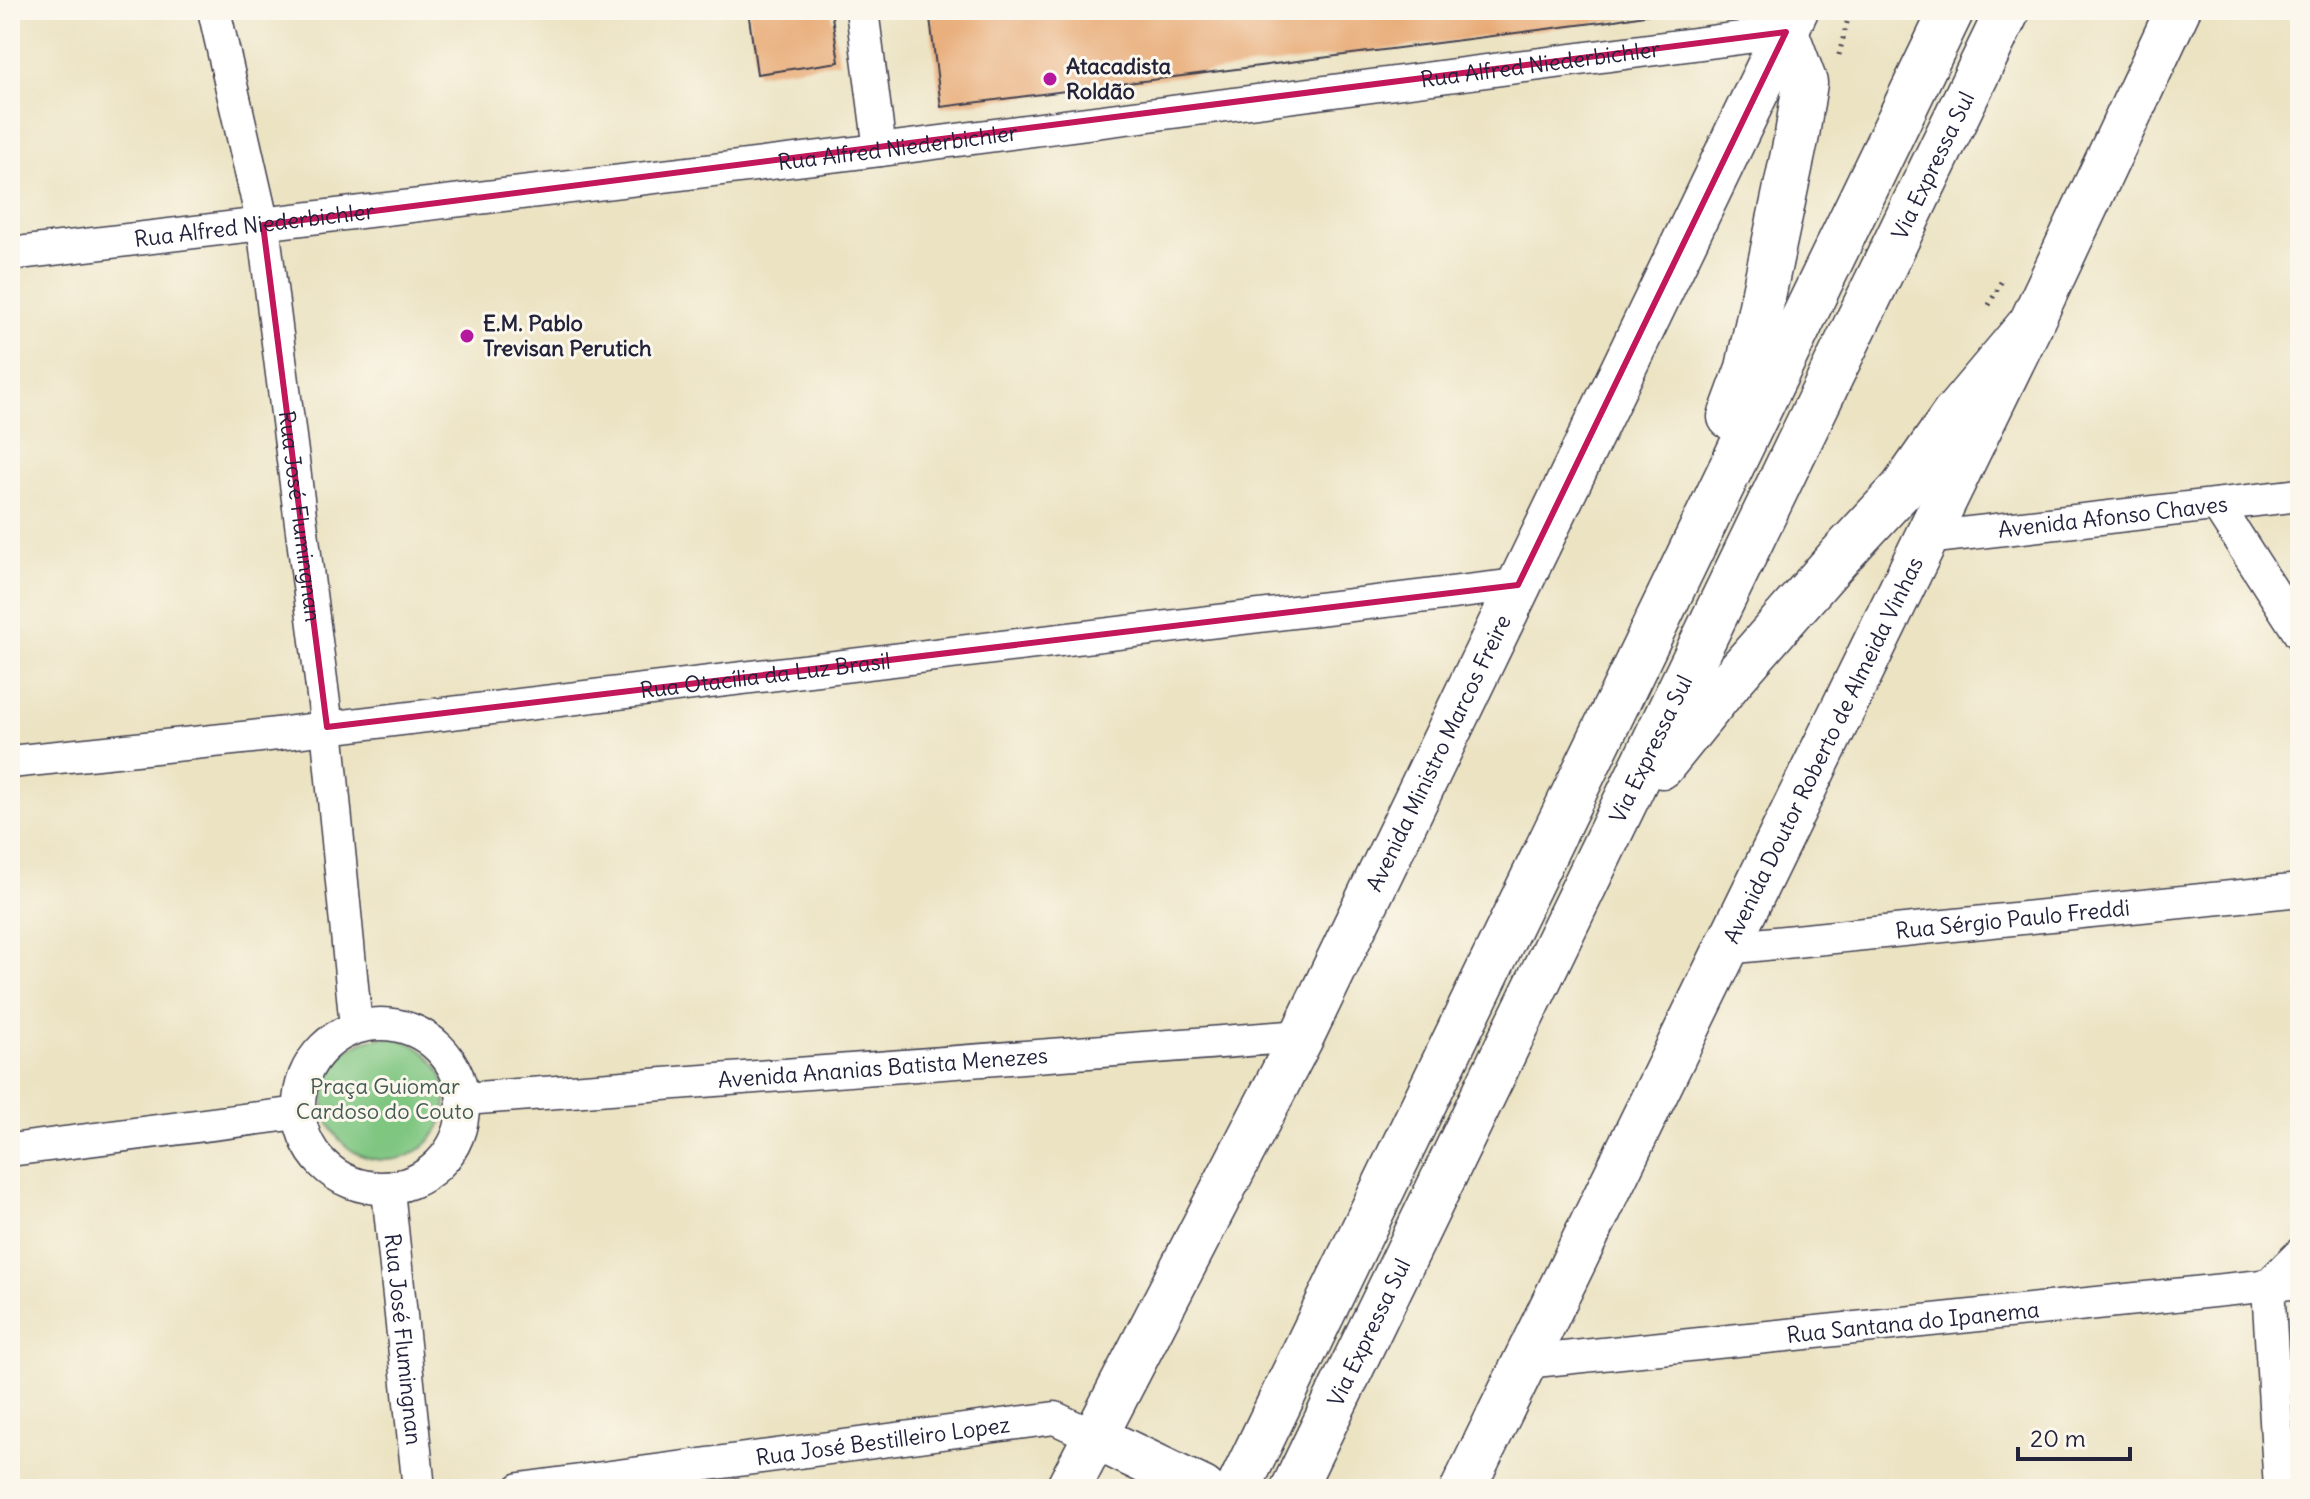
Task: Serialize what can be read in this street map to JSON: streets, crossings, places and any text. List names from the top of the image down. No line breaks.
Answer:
{"streets":{"main road":["Via Expressa Sul","Avenida Doutor Roberto de Almeida Vinhas","Avenida Ministro Marcos Freire"],"street":["Rua Alfred Niederbichler","Rua José Flumingnan","Avenida Afonso Chaves","Rua Otacília da Luz Brasil","Rua Sérgio Paulo Freddi","Avenida Ananias Batista Menezes","Rua Santana do Ipanema","Rua José Bestilleiro Lopez"]},"crossings":[["Rua Alfred Niederbichler","Rua José Flumingnan"],["Rua Alfred Niederbichler","Avenida Ministro Marcos Freire"],["Rua José Flumingnan","Rua Otacília da Luz Brasil"],["Rua José Flumingnan","Avenida Ananias Batista Menezes"],["Avenida Afonso Chaves","Avenida Doutor Roberto de Almeida Vinhas"],["Rua Otacília da Luz Brasil","Avenida Ministro Marcos Freire"],["Avenida Doutor Roberto de Almeida Vinhas","Rua Sérgio Paulo Freddi"],["Avenida Doutor Roberto de Almeida Vinhas","Rua Santana do Ipanema"],["Avenida Ministro Marcos Freire","Avenida Ananias Batista Menezes"],["Avenida Ministro Marcos Freire","Rua José Bestilleiro Lopez"]],"parks":["Praça Guiomar Cardoso do Couto"],"places":["Atacadista Roldão","E.M. Pablo Trevisan Perutich"],"scale_bar":"20 m"}
